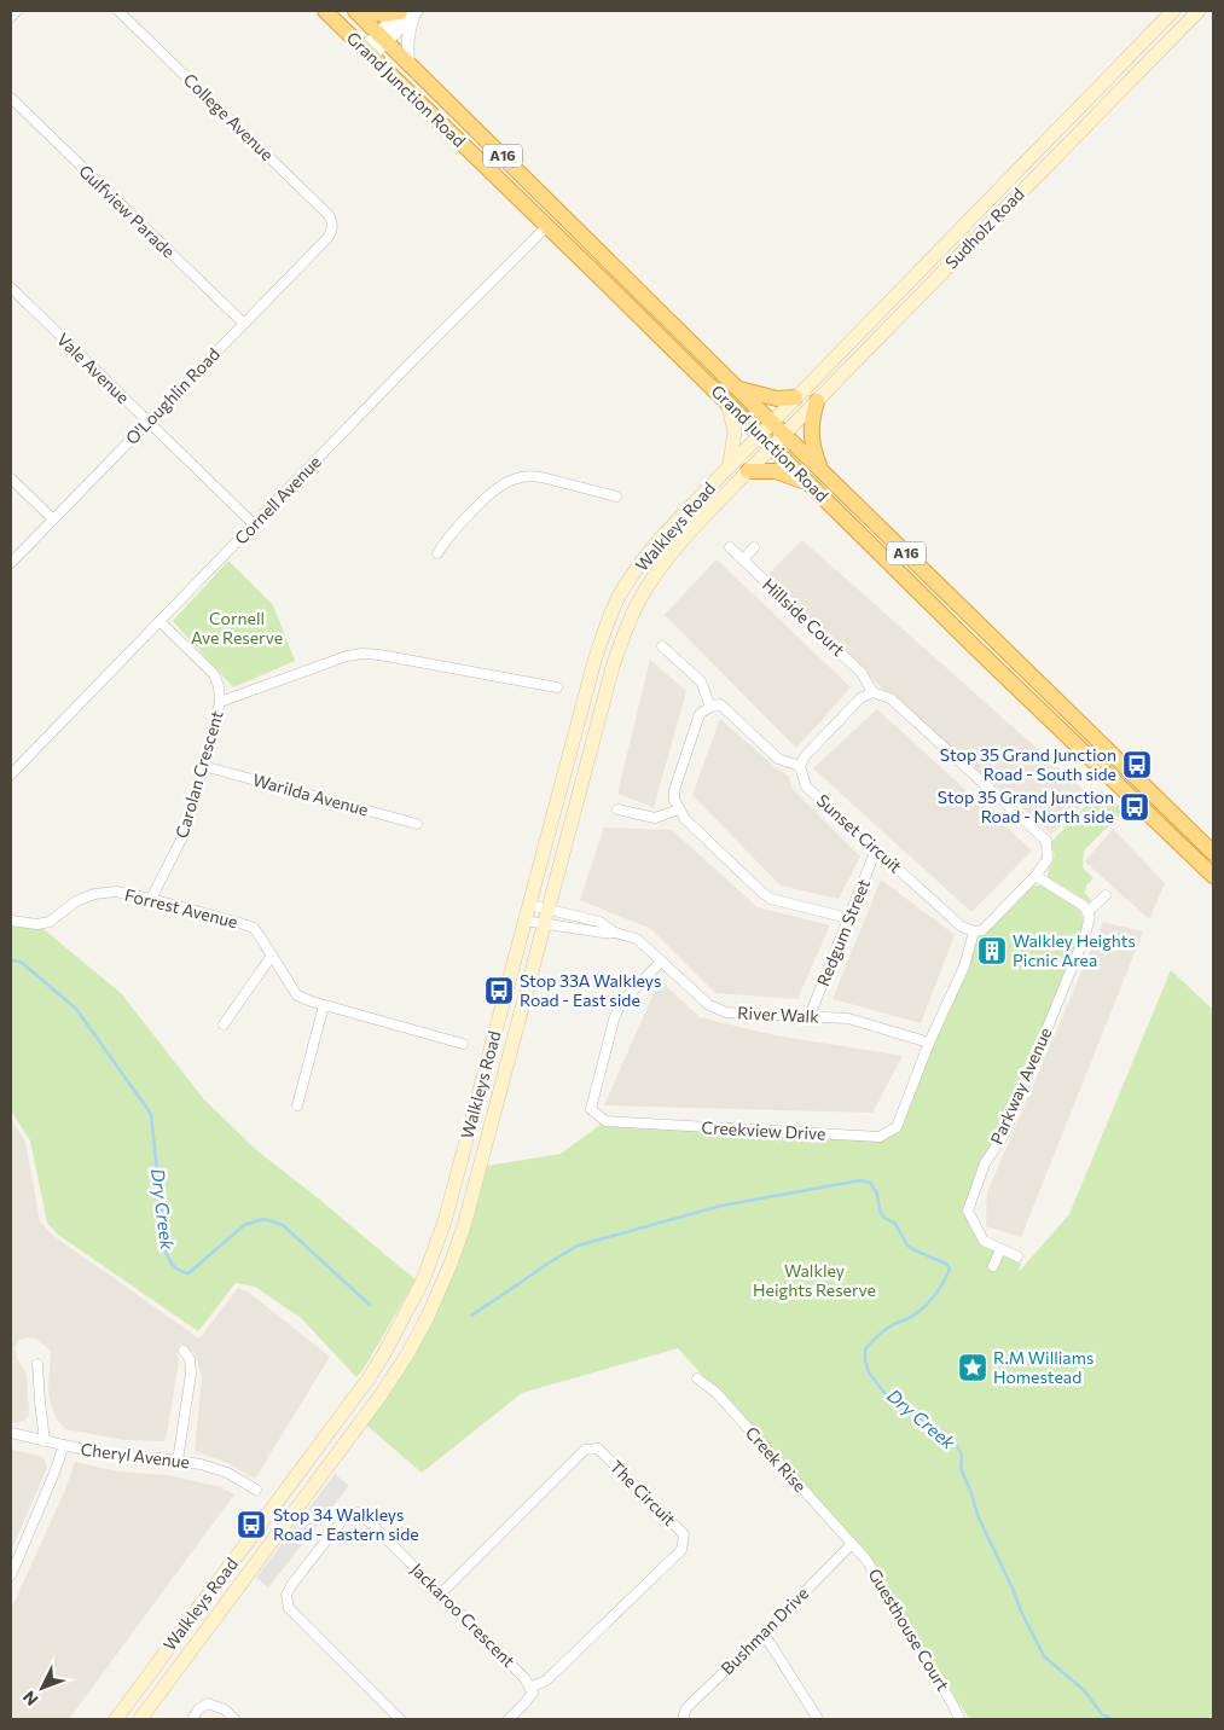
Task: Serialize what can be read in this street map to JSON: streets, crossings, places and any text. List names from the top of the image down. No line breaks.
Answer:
{"streets":{"highway":["Grand Junction Road","A16"],"main road":["Sudholz Road","Walkleys Road"],"street":["College Avenue","Gulfview Parade","Vale Avenue","O'Loughlin Road","Cornell Avenue","Hillside Court","Carolan Crescent","Warilda Avenue","Sunset Circuit","Forrest Avenue","Redgum Street","River Walk","Parkway Avenue","Creekview Drive","Cheryl Avenue","Creek Rise","The Circuit","Jackaroo Crescent","Guesthouse Court","Bushman Drive"]},"crossings":[["Grand Junction Road","Sudholz Road"],["Grand Junction Road","Cornell Avenue"],["Grand Junction Road","Walkleys Road"],["College Avenue","O'Loughlin Road"],["Gulfview Parade","O'Loughlin Road"],["Sudholz Road","Walkleys Road"],["Vale Avenue","O'Loughlin Road"],["Vale Avenue","Cornell Avenue"],["Walkleys Road","River Walk"],["Carolan Crescent","Warilda Avenue"],["Carolan Crescent","Forrest Avenue"],["Sunset Circuit","Redgum Street"],["Sunset Circuit","Creekview Drive"],["Redgum Street","River Walk"],["River Walk","Creekview Drive"],["Creek Rise","Guesthouse Court"],["Creek Rise","Bushman Drive"],["The Circuit","Jackaroo Crescent"],["Guesthouse Court","Bushman Drive"]],"water":["Dry Creek"],"parks":["Cornell Ave Reserve","Walkley Heights Reserve"],"places":{"bus stop":["Stop 35 Grand Junction Road - South side","Stop 35 Grand Junction Road - North side","Stop 33A Walkleys Road - East side","Stop 34 Walkleys Road - Eastern side"],"building":["Walkley Heights Picnic Area"],"place":["R.M Williams Homestead"]},"north":"bottom left"}
